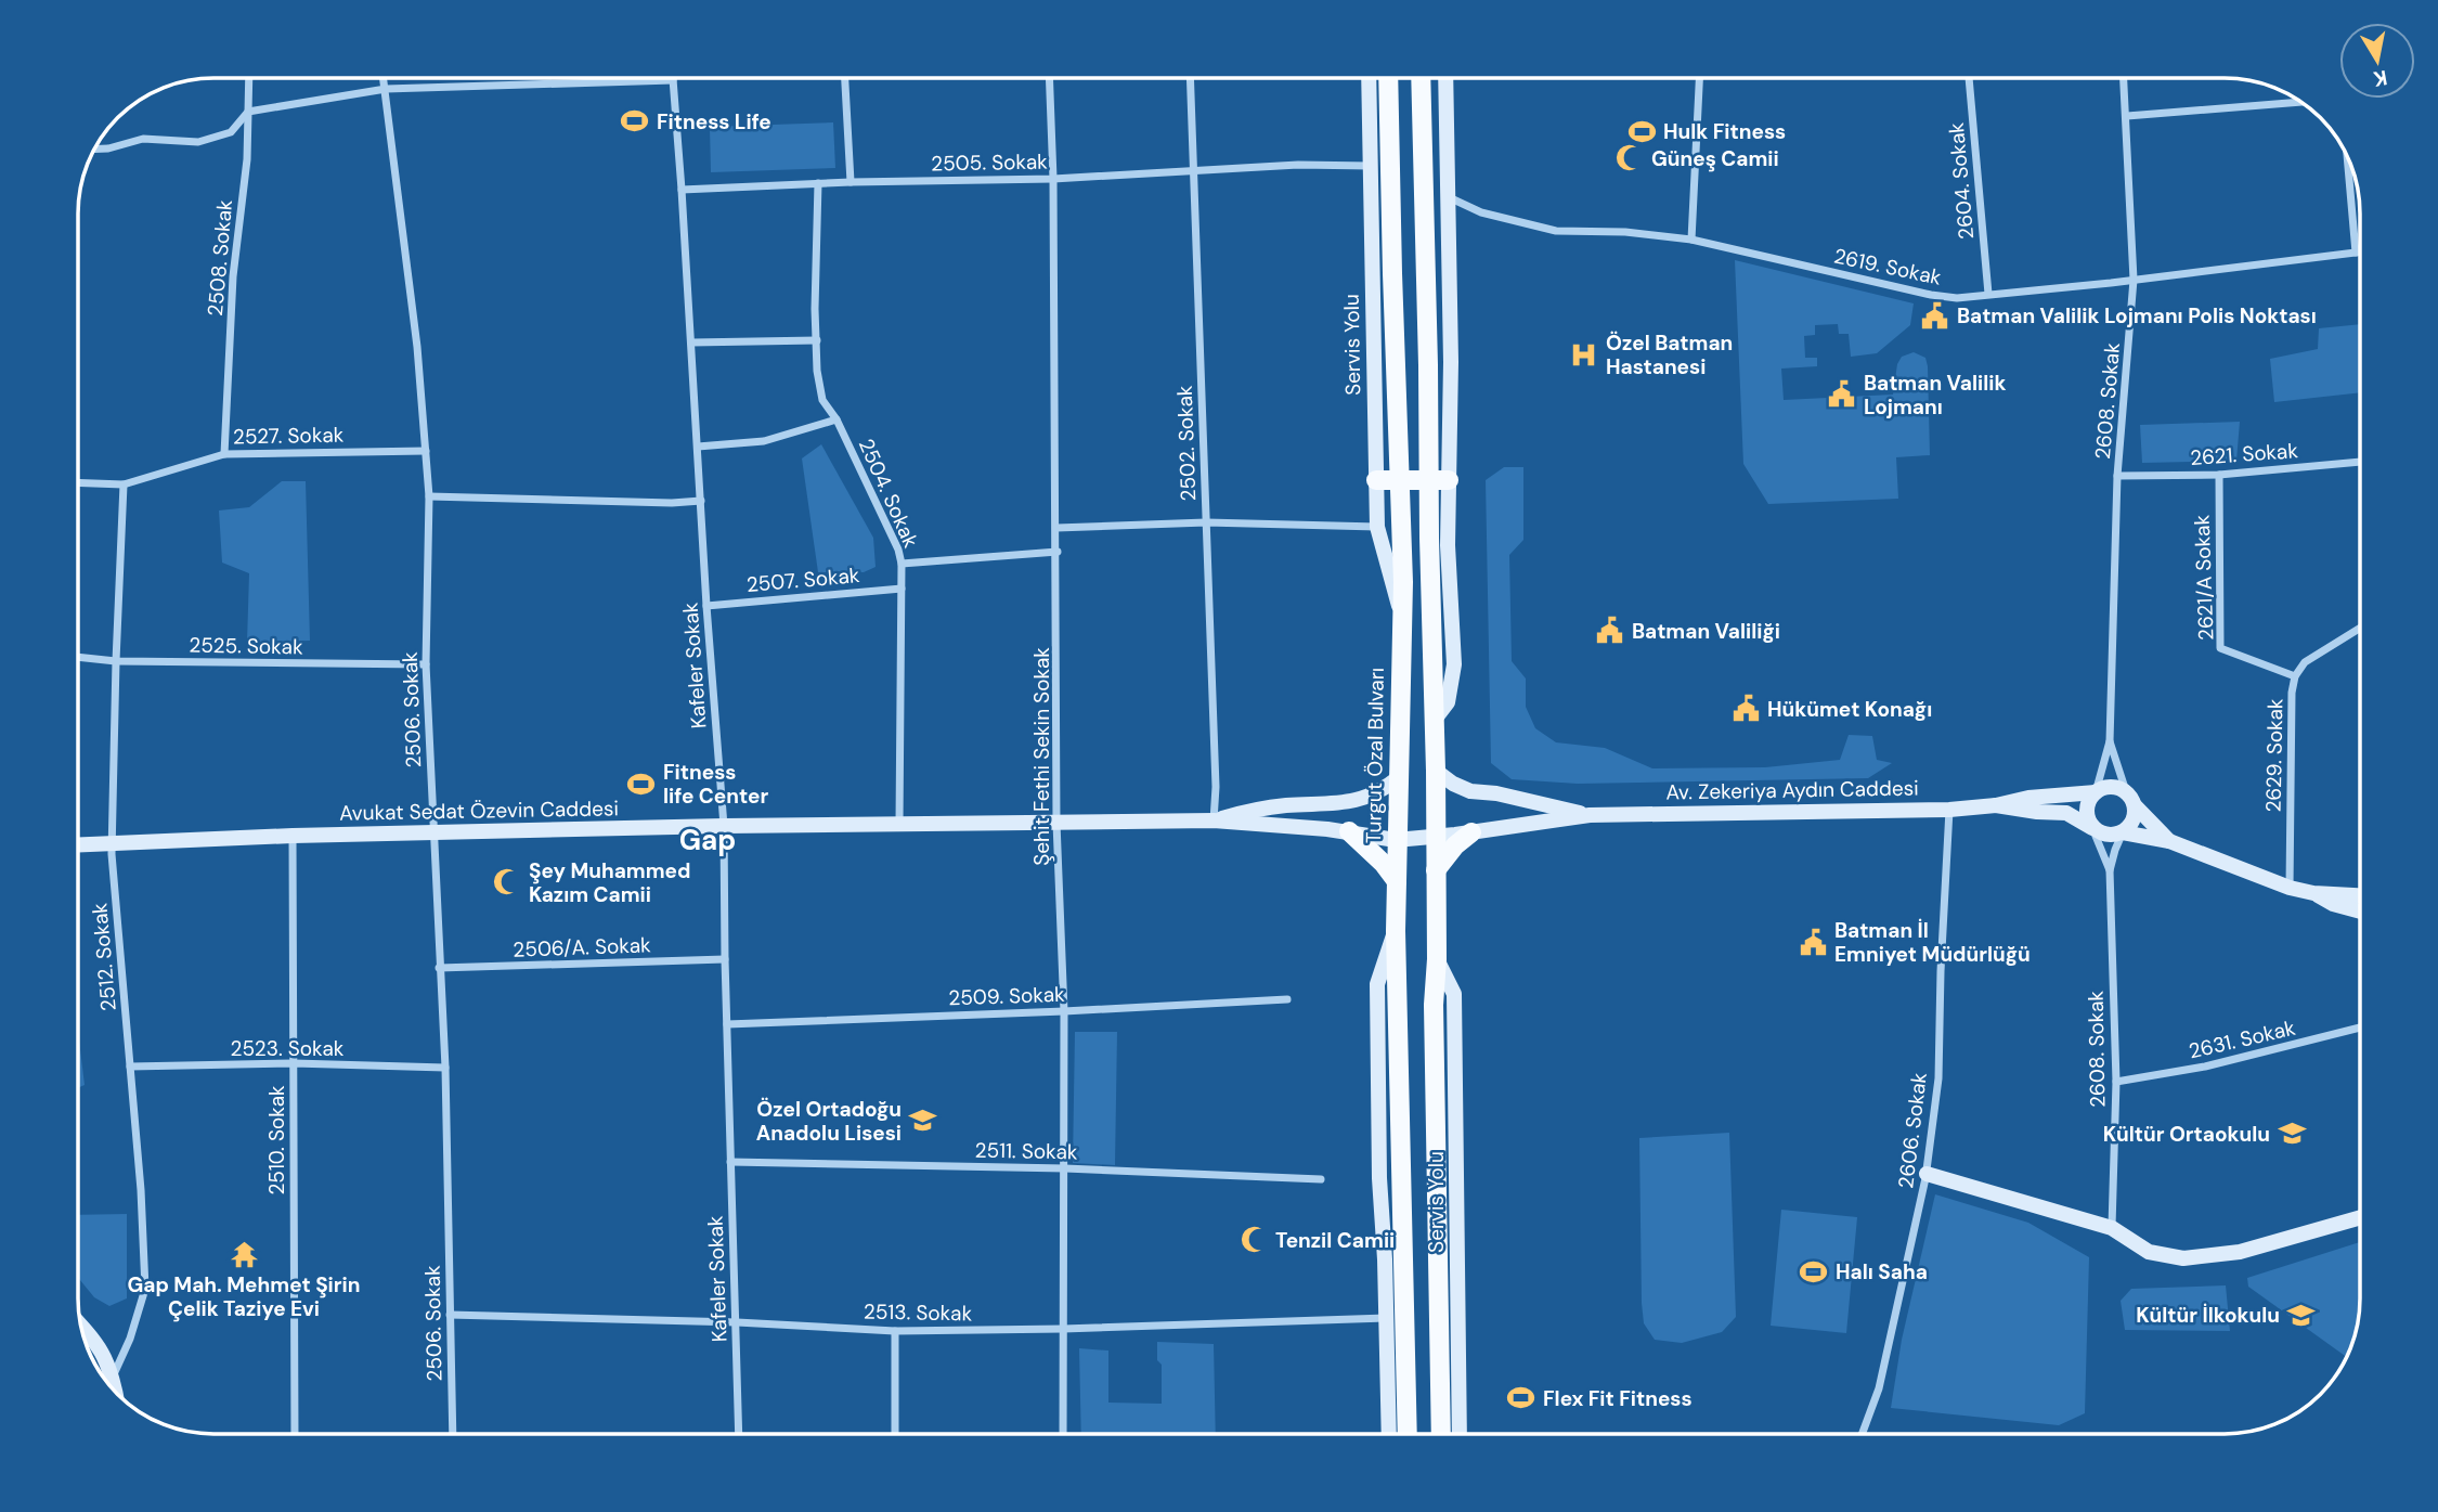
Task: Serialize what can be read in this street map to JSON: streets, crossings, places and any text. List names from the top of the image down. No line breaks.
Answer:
{"streets":{"main road":["Turgut Özal Bulvarı"],"street":["2505. Sokak","2604. Sokak","2508. Sokak","2619. Sokak","Servis Yolu","2608. Sokak","2527. Sokak","2502. Sokak","2621. Sokak","2504. Sokak","2621/A Sokak","2507. Sokak","2525. Sokak","Kafeler Sokak","2506. Sokak","2629. Sokak","Şehit Fethi Sekin Sokak","Av. Zekeriya Aydın Caddesi","Avukat Sedat Özevin Caddesi","2506/A. Sokak","2512. Sokak","2509. Sokak","2631. Sokak","2523. Sokak","2606. Sokak","2510. Sokak","2511. Sokak","2513. Sokak"]},"crossings":[["2505. Sokak","Servis Yolu"],["2505. Sokak","2502. Sokak"],["2505. Sokak","2504. Sokak"],["2505. Sokak","Kafeler Sokak"],["2505. Sokak","Şehit Fethi Sekin Sokak"],["2604. Sokak","2619. Sokak"],["2508. Sokak","2527. Sokak"],["2619. Sokak","2608. Sokak"],["Servis Yolu","Turgut Özal Bulvarı"],["2608. Sokak","2621. Sokak"],["2608. Sokak","2631. Sokak"],["2527. Sokak","2506. Sokak"],["2527. Sokak","2512. Sokak"],["2502. Sokak","Avukat Sedat Özevin Caddesi"],["2621. Sokak","2621/A Sokak"],["2504. Sokak","2507. Sokak"],["2504. Sokak","Avukat Sedat Özevin Caddesi"],["2621/A Sokak","2629. Sokak"],["2507. Sokak","Kafeler Sokak"],["2525. Sokak","2506. Sokak"],["2525. Sokak","2512. Sokak"],["Kafeler Sokak","Avukat Sedat Özevin Caddesi"],["Kafeler Sokak","2506/A. Sokak"],["Kafeler Sokak","2509. Sokak"],["Kafeler Sokak","2511. Sokak"],["Kafeler Sokak","2513. Sokak"],["2506. Sokak","Avukat Sedat Özevin Caddesi"],["2506. Sokak","2506/A. Sokak"],["2506. Sokak","2523. Sokak"],["2506. Sokak","2513. Sokak"],["Şehit Fethi Sekin Sokak","Avukat Sedat Özevin Caddesi"],["Şehit Fethi Sekin Sokak","2509. Sokak"],["Şehit Fethi Sekin Sokak","2511. Sokak"],["Şehit Fethi Sekin Sokak","2513. Sokak"],["Av. Zekeriya Aydın Caddesi","2606. Sokak"],["Avukat Sedat Özevin Caddesi","2512. Sokak"],["Avukat Sedat Özevin Caddesi","2510. Sokak"],["2512. Sokak","2523. Sokak"],["2523. Sokak","2510. Sokak"]],"districts":["Gap"],"places":{"sports":["Fitness Life","Hulk Fitness","Fitness life Center","Halı Saha","Flex Fit Fitness"],"mosque":["Güneş Camii","Şey Muhammed Kazım Camii","Tenzil Camii"],"public building":["Batman Valilik Lojmanı Polis Noktası","Batman Valilik Lojmanı","Batman Valiliği","Hükümet Konağı","Batman İl Emniyet Müdürlüğü"],"hospital":["Özel Batman Hastanesi"],"school or university":["Özel Ortadoğu Anadolu Lisesi","Kültür Ortaokulu","Kültür İlkokulu"],"temple":["Gap Mah. Mehmet Şirin Çelik Taziye Evi"]},"north":"bottom"}
